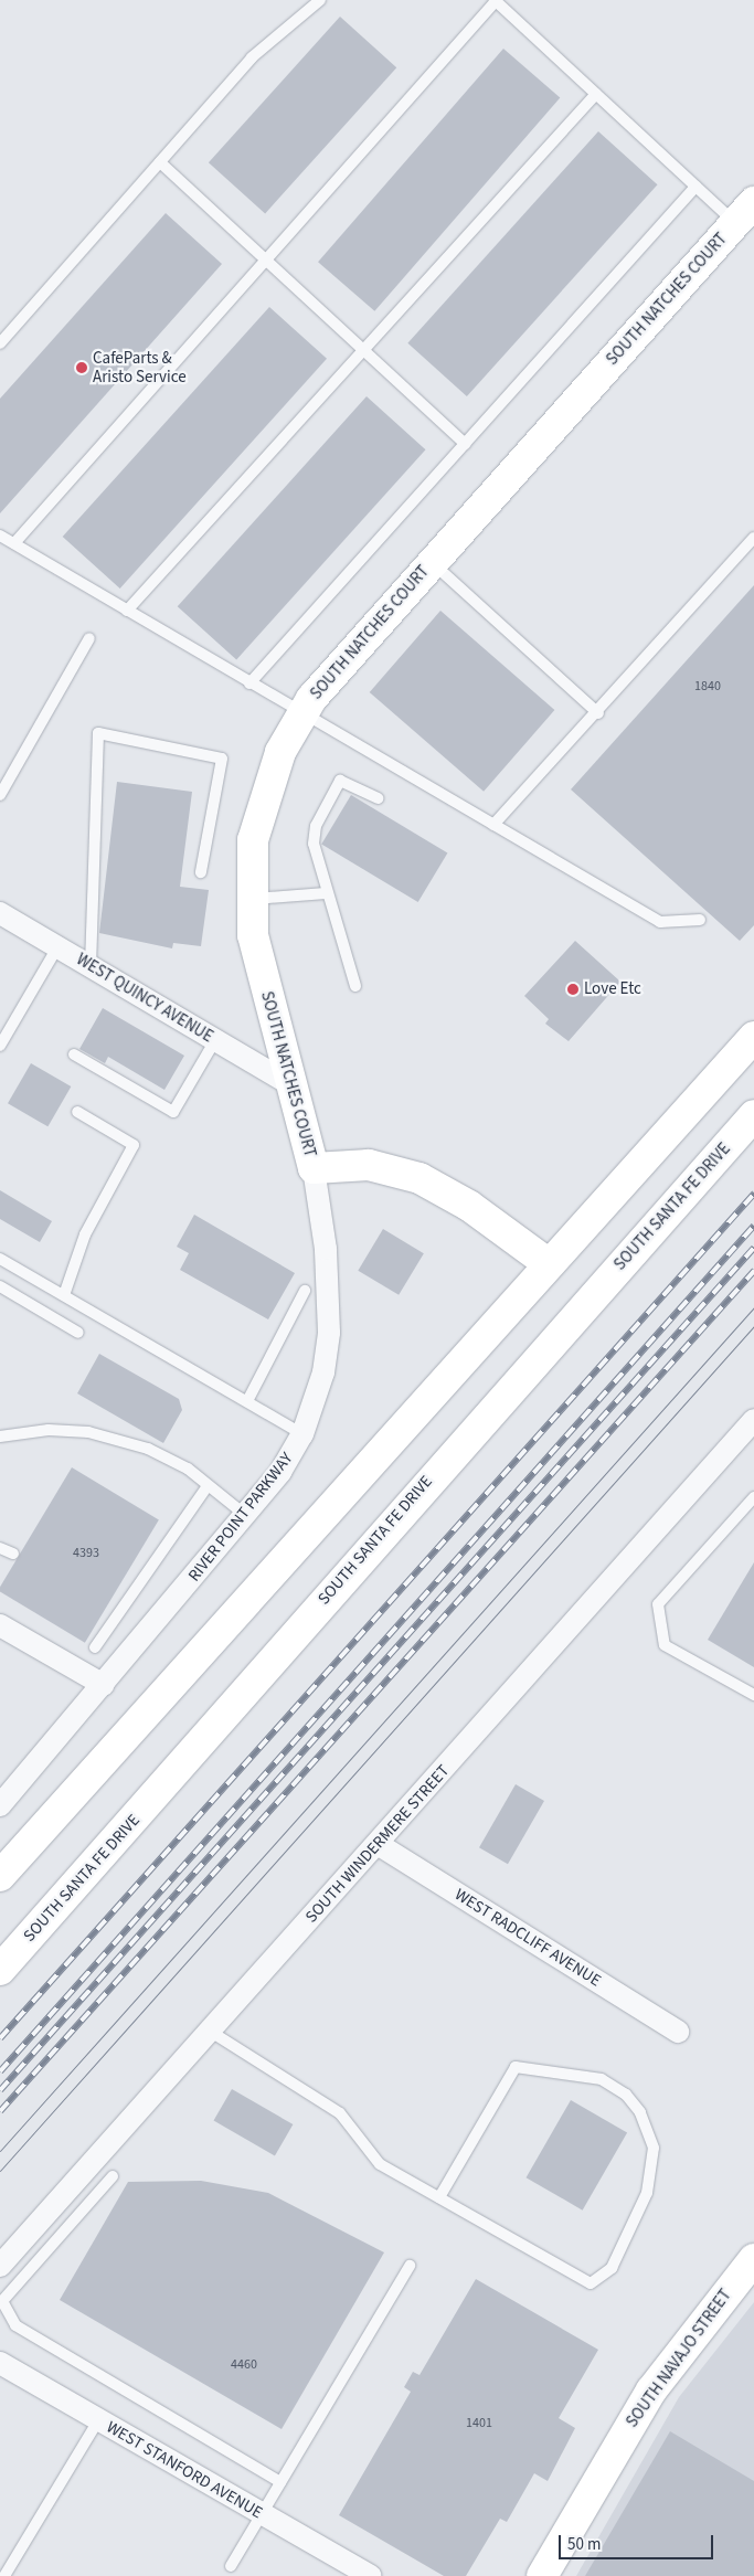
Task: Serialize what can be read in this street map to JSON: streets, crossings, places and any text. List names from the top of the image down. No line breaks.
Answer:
{"streets":{"main road":["SOUTH NATCHES COURT","SOUTH SANTA FE DRIVE","SOUTH NAVAJO STREET"],"street":["WEST QUINCY AVENUE","RIVER POINT PARKWAY","SOUTH WINDERMERE STREET","WEST RADCLIFF AVENUE","WEST STANFORD AVENUE"]},"crossings":[["SOUTH NATCHES COURT","WEST QUINCY AVENUE"],["SOUTH NATCHES COURT","RIVER POINT PARKWAY"],["SOUTH WINDERMERE STREET","WEST RADCLIFF AVENUE"]],"places":["CafeParts & Aristo Service","Love Etc"],"house_numbers":["1840","4393","4460","1401"],"scale_bar":"50 m"}
